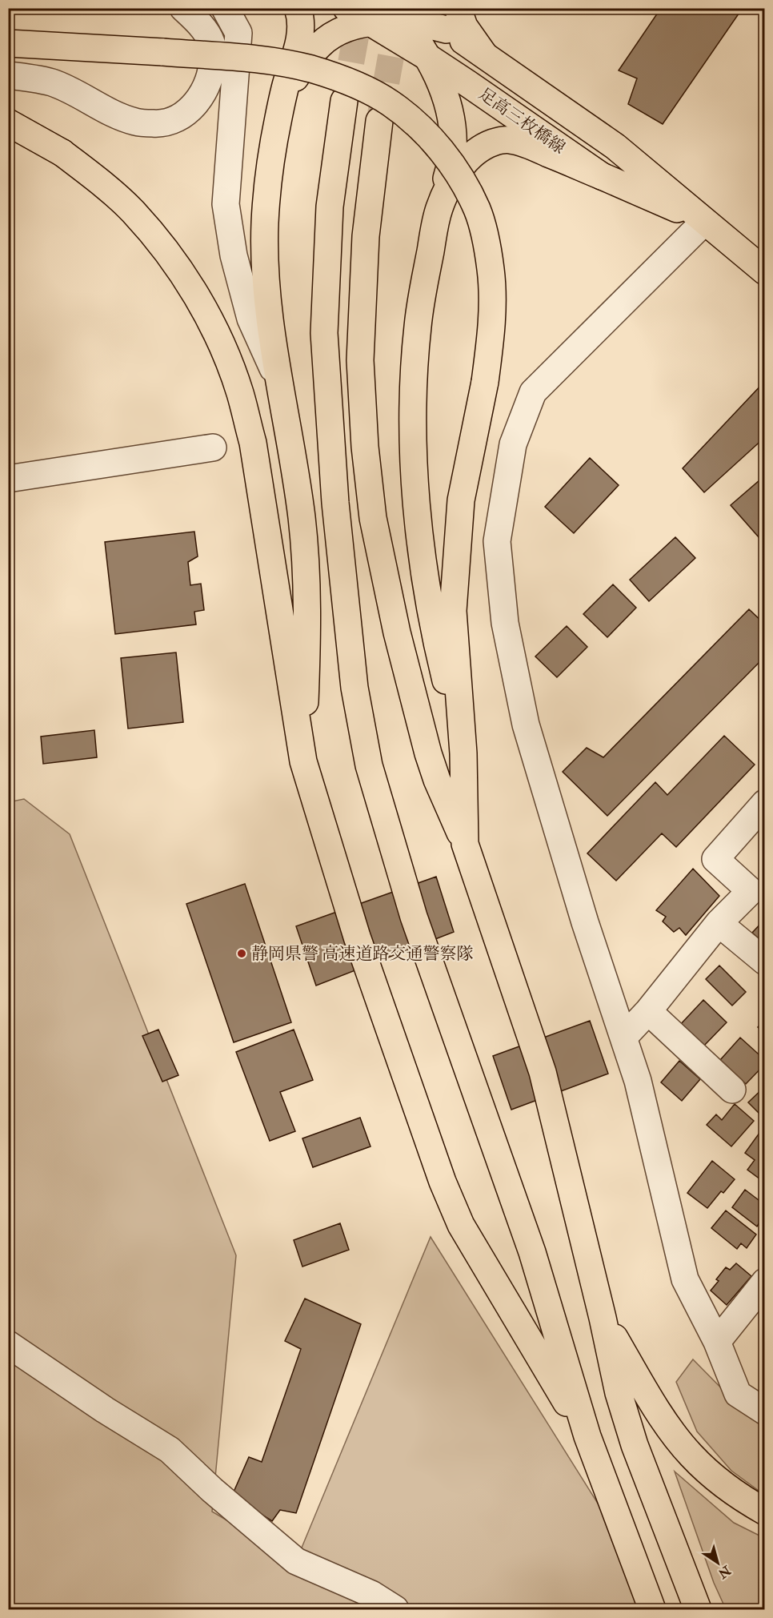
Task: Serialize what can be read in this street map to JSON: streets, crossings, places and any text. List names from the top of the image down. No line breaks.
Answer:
{"streets":{"main road":["足高三枚橋線"]},"places":["静岡県警 高速道路交通警察隊"],"north":"bottom right"}
